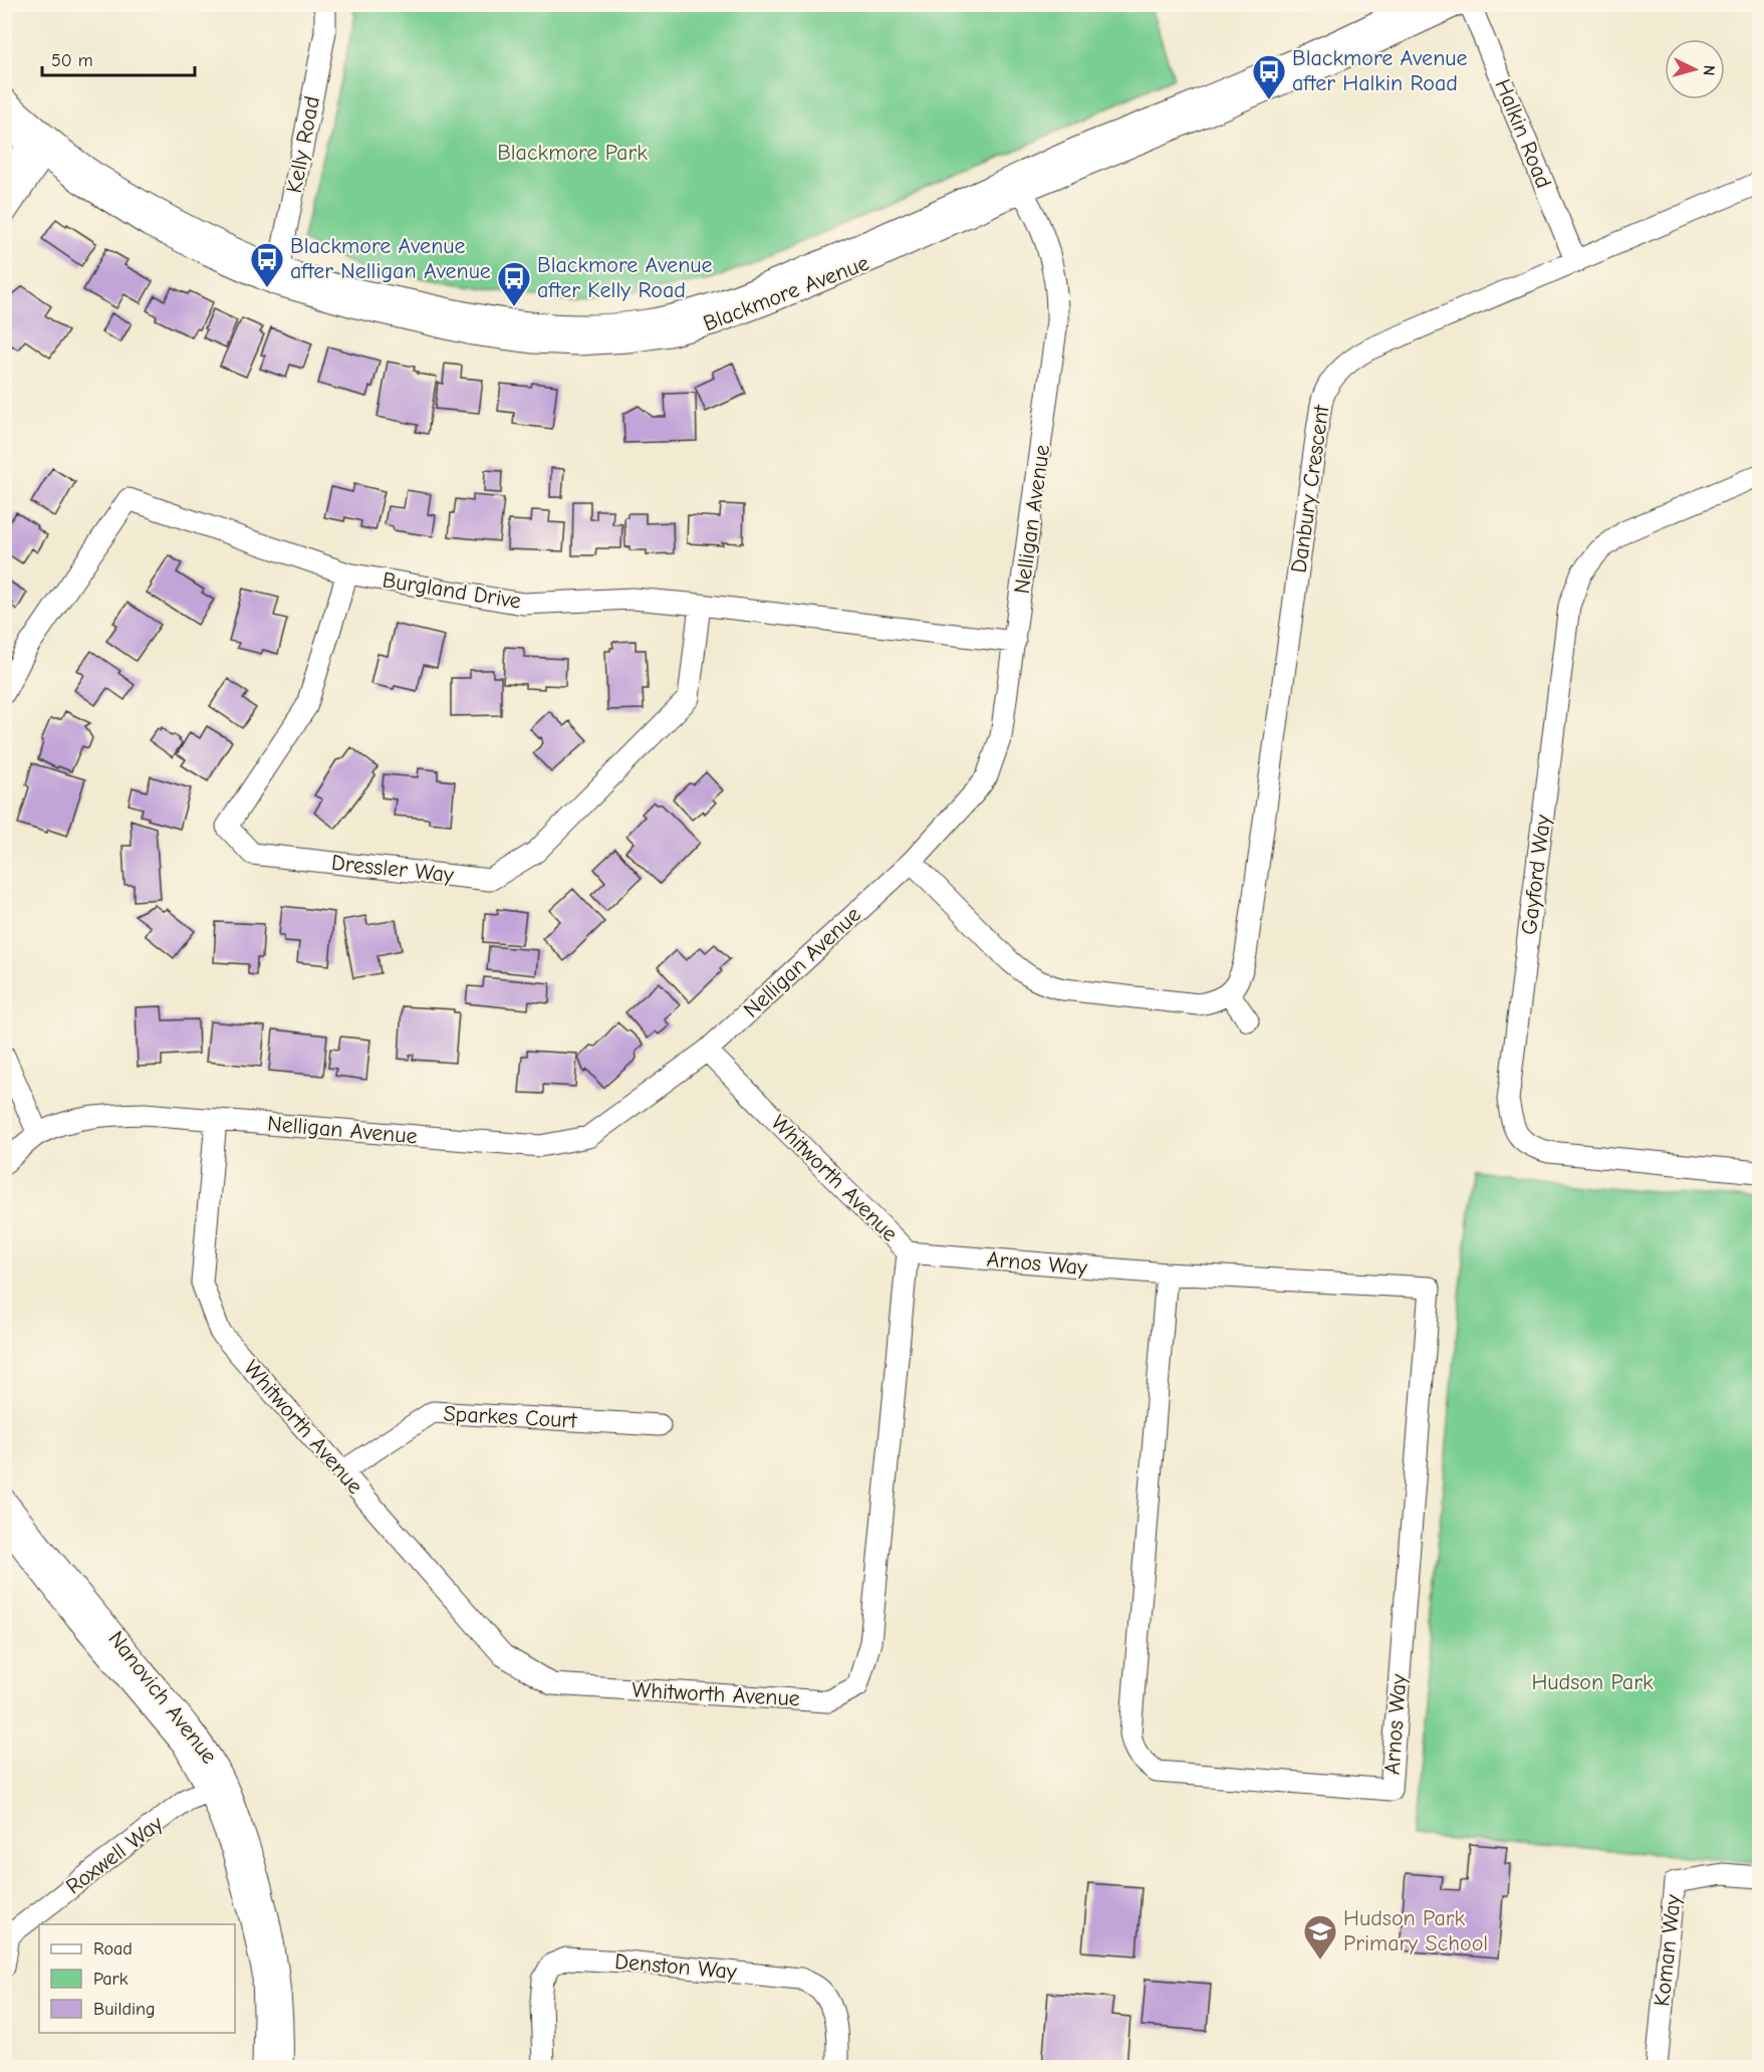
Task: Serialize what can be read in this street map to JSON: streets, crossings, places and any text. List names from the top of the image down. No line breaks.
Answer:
{"streets":{"street":["Halkin Road","Kelly Road","Blackmore Avenue","Danbury Crescent","Nelligan Avenue","Burgland Drive","Dressler Way","Gayford Way","Whitworth Avenue","Arnos Way","Sparkes Court","Nanovich Avenue","Roxwell Way","Koman Way","Denston Way"]},"crossings":[["Halkin Road","Danbury Crescent"],["Kelly Road","Blackmore Avenue"],["Blackmore Avenue","Nelligan Avenue"],["Nelligan Avenue","Burgland Drive"],["Nelligan Avenue","Whitworth Avenue"],["Burgland Drive","Dressler Way"],["Whitworth Avenue","Arnos Way"],["Whitworth Avenue","Sparkes Court"],["Nanovich Avenue","Roxwell Way"]],"parks":["Blackmore Park","Hudson Park"],"places":{"bus stop":["Blackmore Avenue after Halkin Road","Blackmore Avenue after Nelligan Avenue","Blackmore Avenue after Kelly Road"],"school or university":["Hudson Park Primary School"]},"legend":["Road","Park","Building"],"scale_bar":"50 m","north":"right"}
